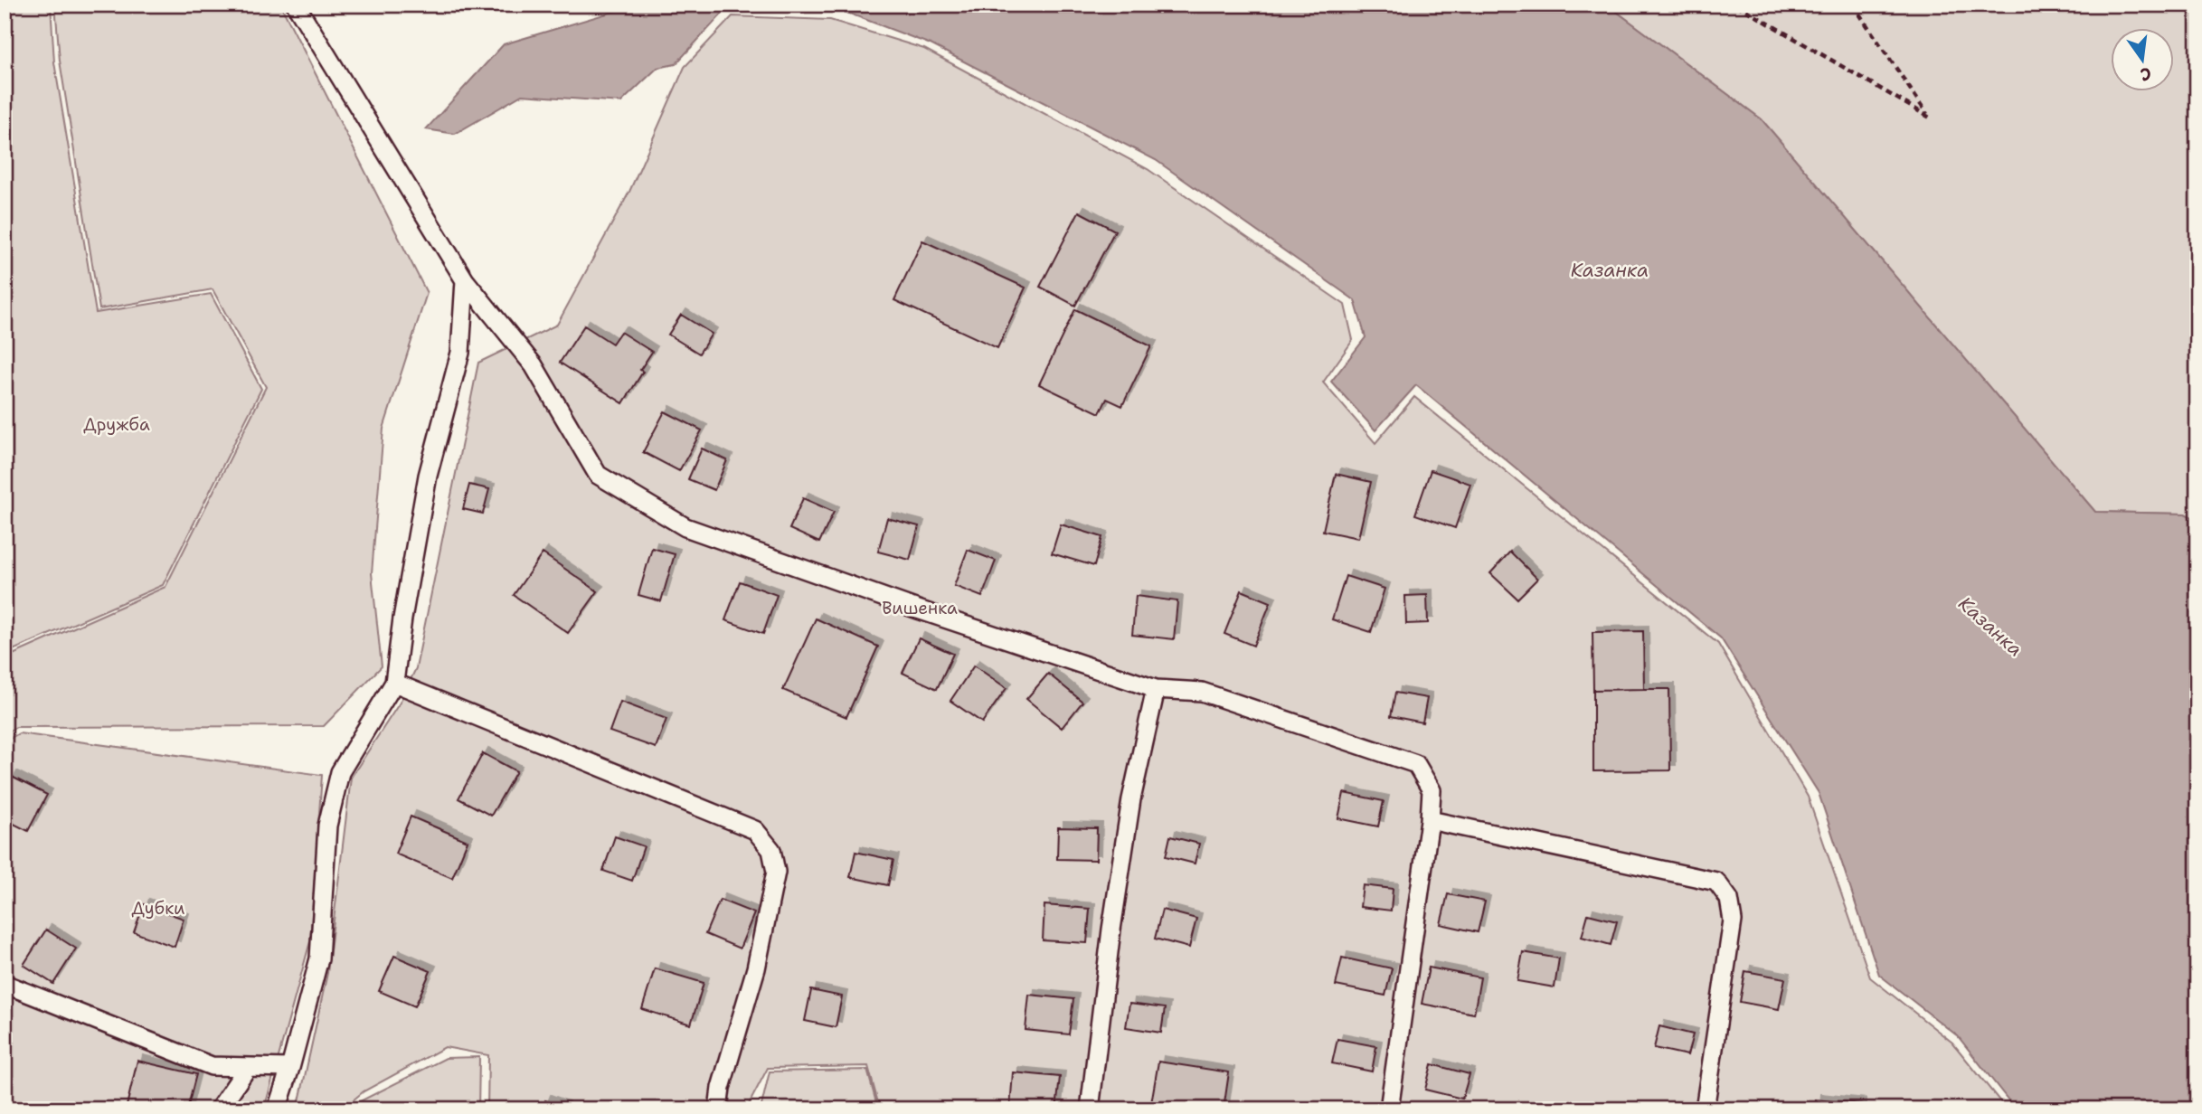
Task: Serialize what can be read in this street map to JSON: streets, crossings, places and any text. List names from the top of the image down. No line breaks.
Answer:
{"water":["Казанка"],"parks":["Дружба","Вишенка","Дубки"],"north":"bottom"}
